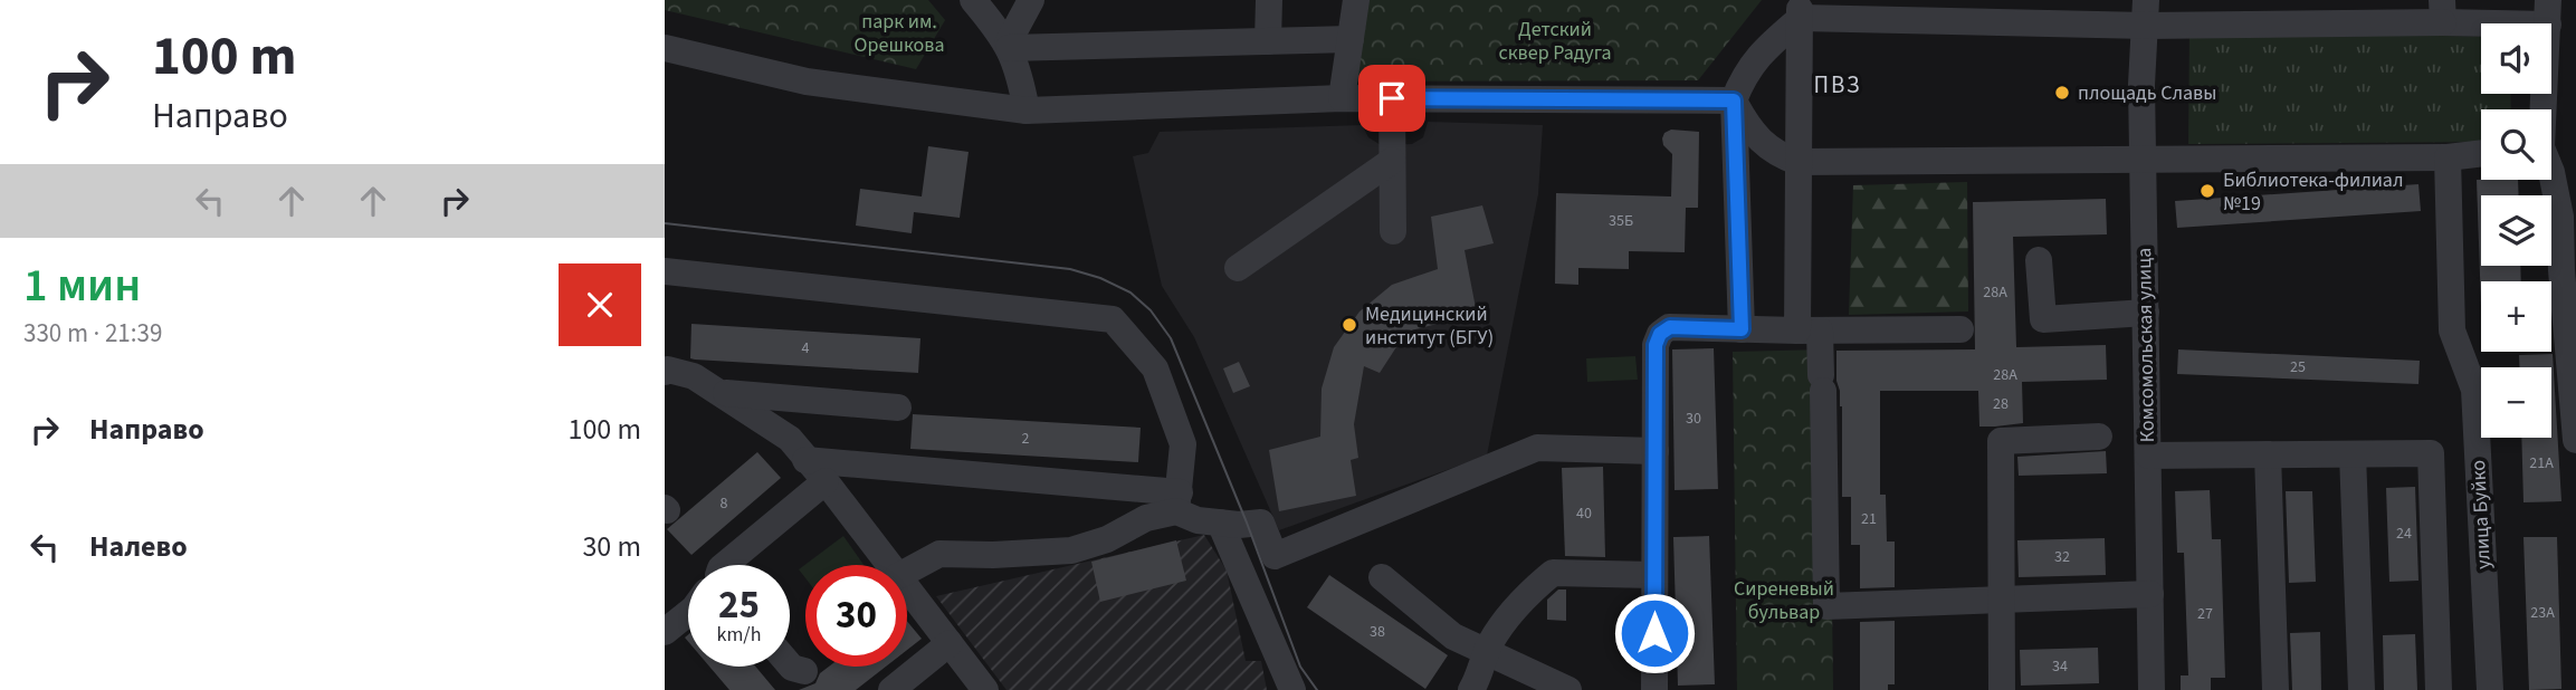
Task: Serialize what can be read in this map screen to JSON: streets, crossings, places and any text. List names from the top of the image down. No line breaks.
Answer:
{"streets":{"street":["Комсомольская улица","улица Буйко"]},"districts":["ПВЗ"],"parks":["парк им. Орешкова","Детский сквер Радуга","Сиреневый бульвар"],"places":["площадь Славы","Библиотека-филиал №19","Медицинский институт (БГУ)"],"house_numbers":["35Б","28А","4","25","28А","28","30","2","21А","8","40","21","24","32","23А","27","38","34"],"page":{"turn":["100 m","Направо"],"map_buttons":["+","−"],"heading":["1 мин","330 m · 21:39"],"list":[{"name":"Направо","value":"100 m"},{"name":"Налево","value":"30 m"}],"speed":"25 km/h","limit":"30"}}
